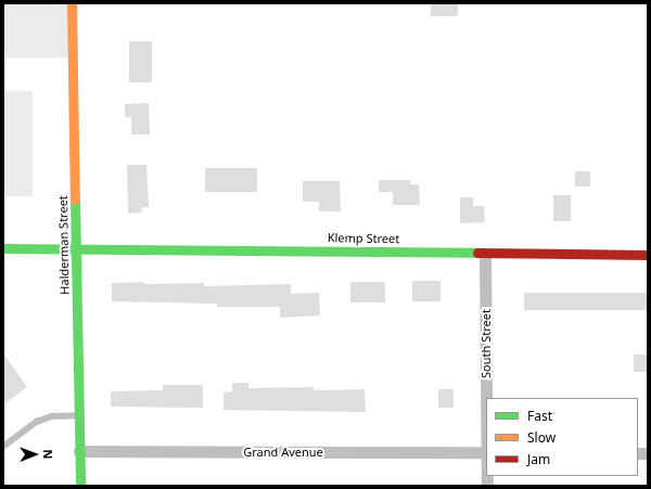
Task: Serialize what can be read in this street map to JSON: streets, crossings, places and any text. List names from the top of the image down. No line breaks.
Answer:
{"streets":{"street":["Klemp Street","Halderman Street","South Street","Grand Avenue"]},"crossings":[["Klemp Street","Halderman Street"],["Klemp Street","South Street"],["Halderman Street","Grand Avenue"]],"legend":["Fast","Slow","Jam"],"north":"right"}
